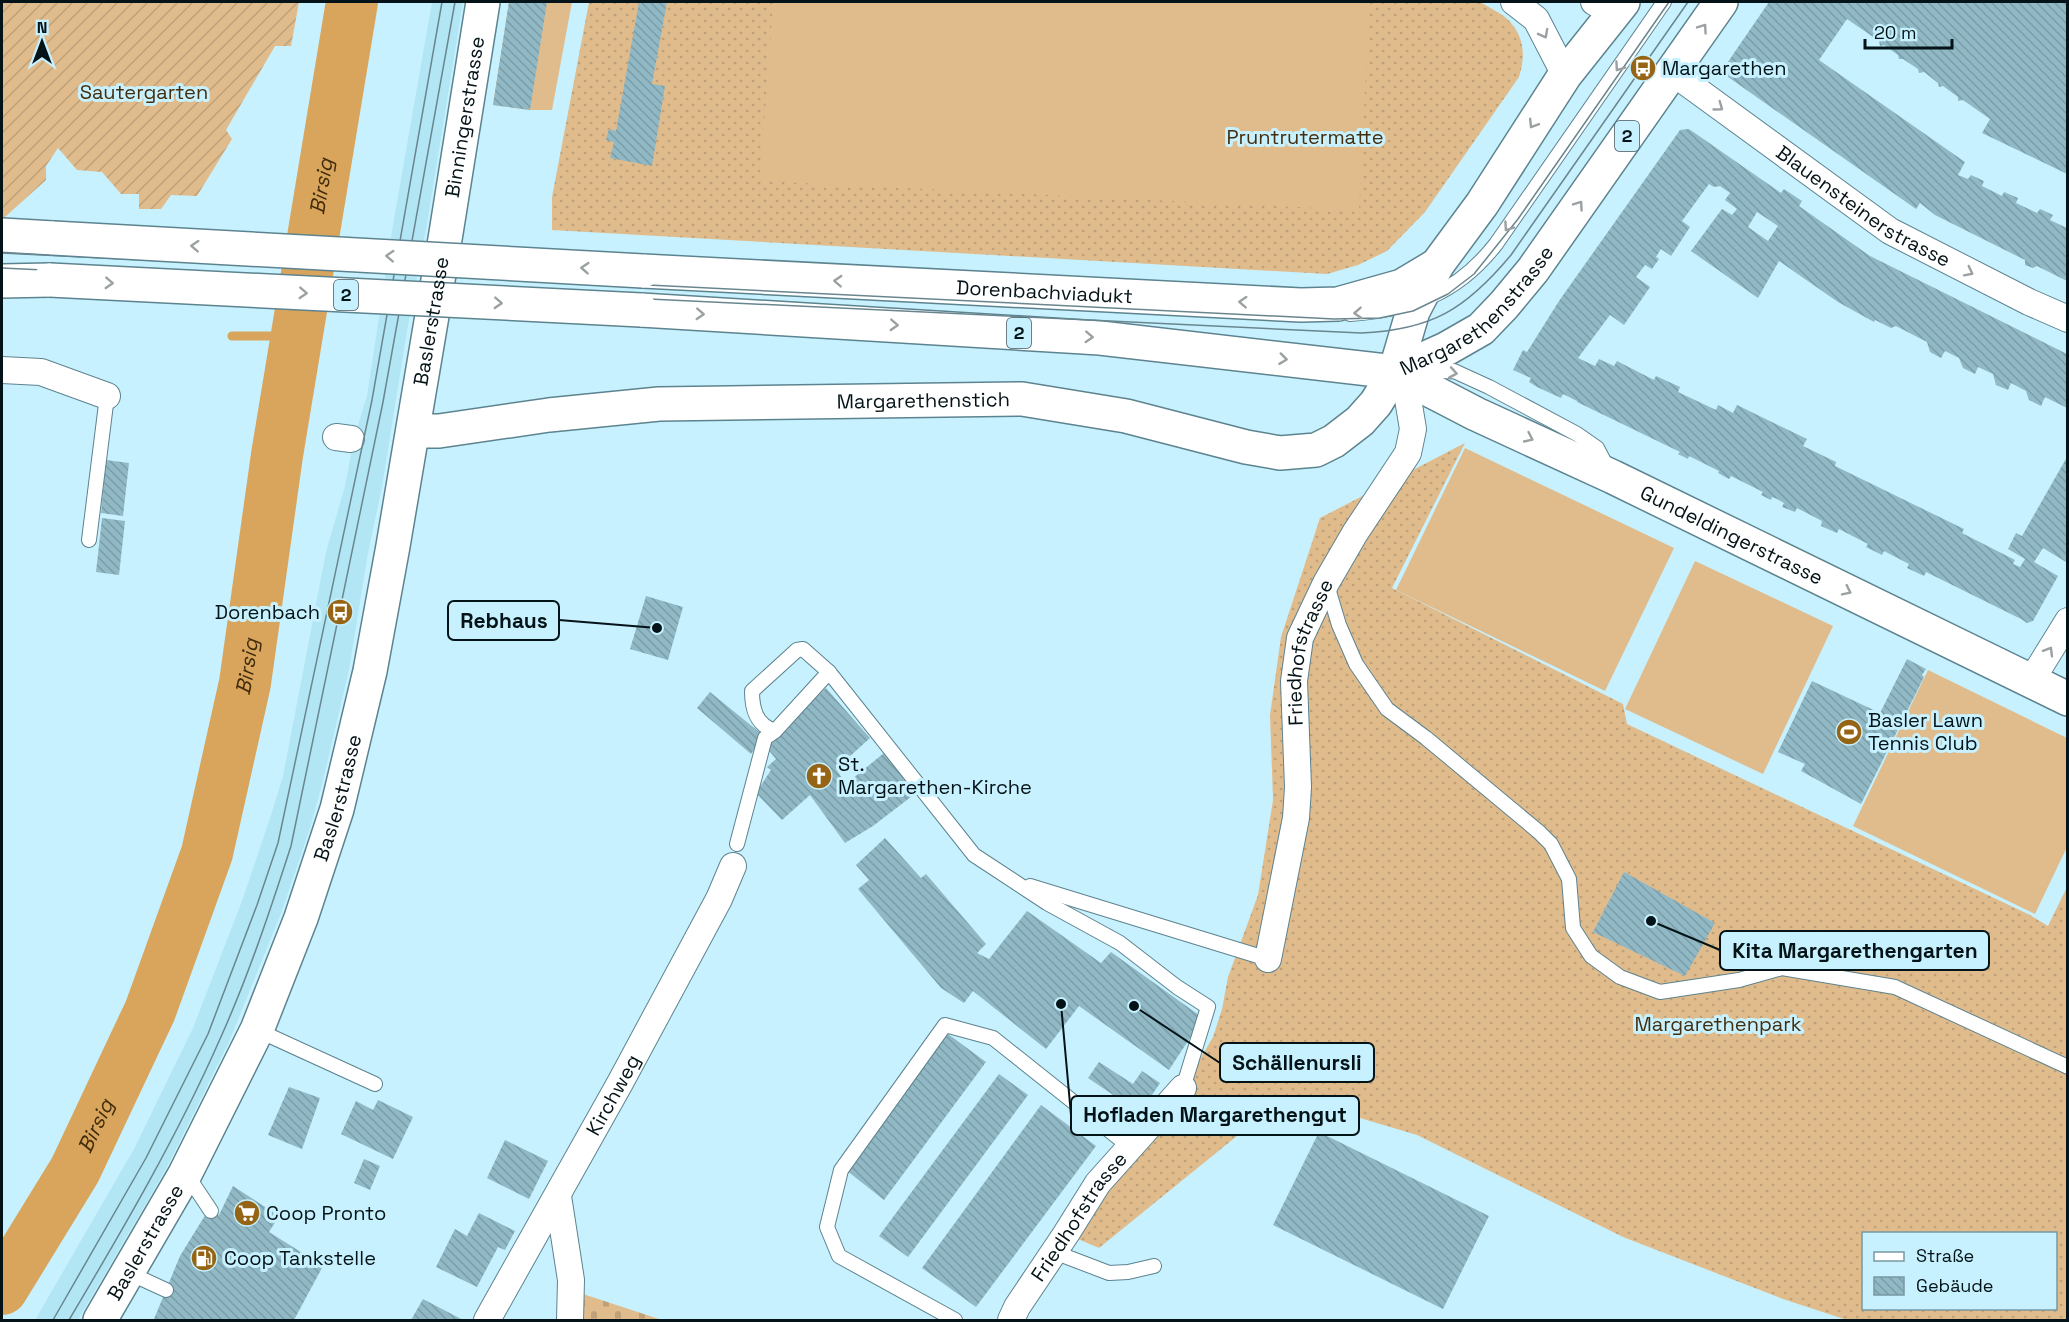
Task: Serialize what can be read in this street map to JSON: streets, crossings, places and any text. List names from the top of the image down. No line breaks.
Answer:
{"streets":{"main road":["Binningerstrasse","2","Dorenbachviadukt","Margarethenstrasse","Baslerstrasse","Margarethenstich","Gundeldingerstrasse"],"street":["Blauensteinerstrasse","Friedhofstrasse","Kirchweg"]},"crossings":[["Binningerstrasse","Baslerstrasse"],["2","Dorenbachviadukt"],["2","Margarethenstrasse"],["2","Margarethenstich"],["2","Gundeldingerstrasse"],["2","Friedhofstrasse"],["Blauensteinerstrasse","Margarethenstrasse"],["Dorenbachviadukt","Margarethenstrasse"],["Margarethenstrasse","Margarethenstich"],["Margarethenstrasse","Gundeldingerstrasse"],["Margarethenstrasse","Friedhofstrasse"],["Baslerstrasse","Margarethenstich"],["Margarethenstich","Gundeldingerstrasse"],["Margarethenstich","Friedhofstrasse"],["Gundeldingerstrasse","Friedhofstrasse"]],"one_way":["Blauensteinerstrasse","Gundeldingerstrasse"],"water":["Birsig"],"parks":["Sautergarten","Pruntrutermatte","Margarethenpark"],"places":{"bus stop":["Margarethen","Dorenbach"],"other":["Rebhaus","Kita Margarethengarten","Hofladen Margarethengut","Schällenursli"],"sports":["Basler Lawn Tennis Club"],"church":["St. Margarethen-Kirche"],"supermarket":["Coop Pronto"],"fuel station":["Coop Tankstelle"]},"legend":["Straße","Gebäude"],"scale_bar":"20 m","north":"top"}
